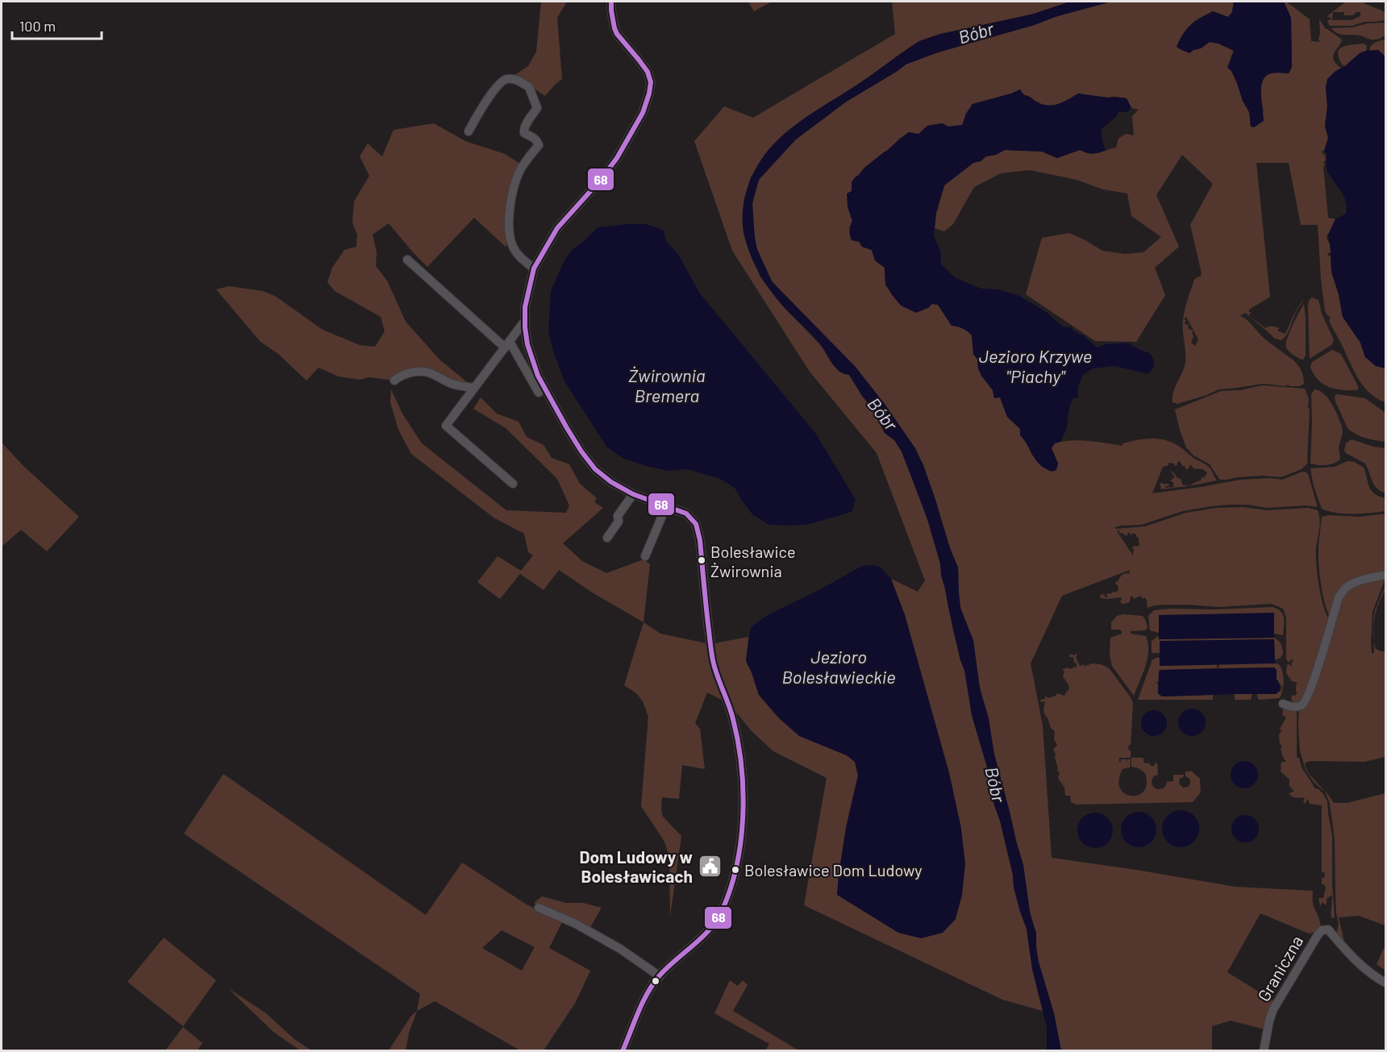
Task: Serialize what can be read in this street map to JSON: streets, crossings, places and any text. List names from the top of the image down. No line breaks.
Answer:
{"streets":{"street":["Graniczna"]},"water":["Bóbr","Jezioro Krzywe \"Piachy\"","Żwirownia Bremera","Jezioro Bolesławieckie"],"places":{"other":["Bolesławice Żwirownia","Bolesławice Dom Ludowy"],"public building":["Dom Ludowy w Bolesławicach"]},"lines":["transit line 68"],"scale_bar":"100 m"}
